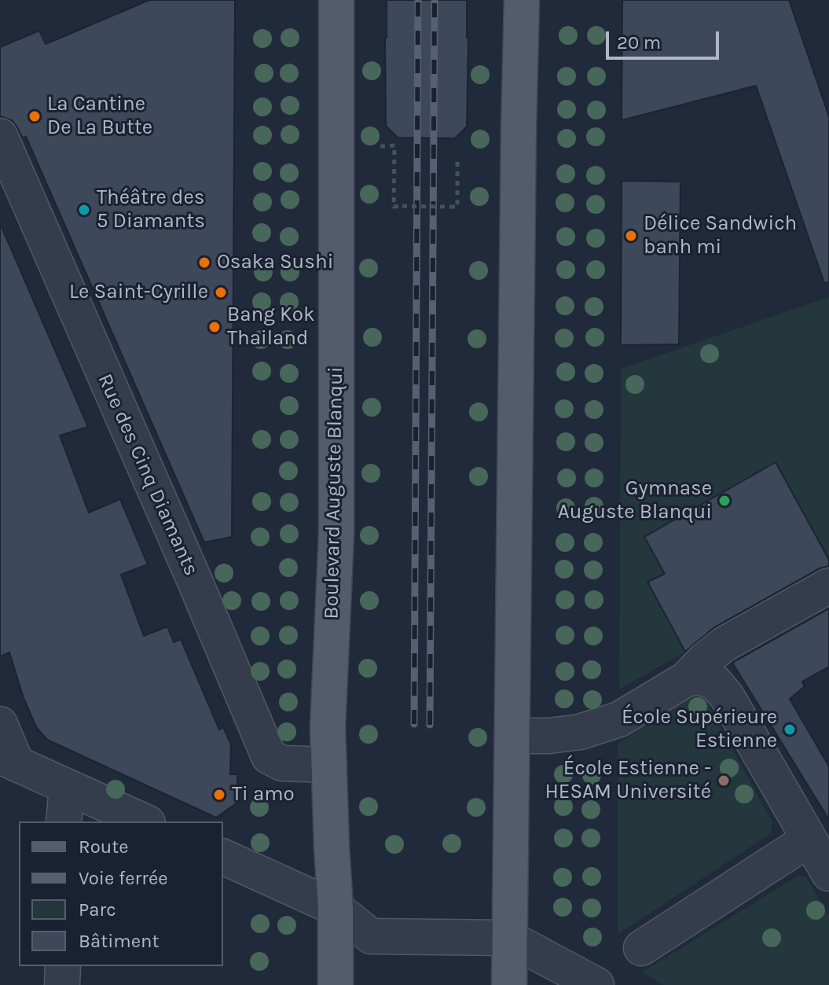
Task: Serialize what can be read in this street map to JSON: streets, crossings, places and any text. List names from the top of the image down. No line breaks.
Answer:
{"streets":{"main road":["Boulevard Auguste Blanqui"],"street":["Rue des Cinq Diamants"]},"crossings":[["Rue des Cinq Diamants","Boulevard Auguste Blanqui"]],"places":["La Cantine De La Butte","Théâtre des 5 Diamants","Délice Sandwich banh mi","Osaka Sushi","Le Saint-Cyrille","Bang Kok Thailand","Gymnase Auguste Blanqui","École Supérieure Estienne","École Estienne - HESAM Université","Ti amo"],"legend":["Route","Voie ferrée","Parc","Bâtiment"],"scale_bar":"20 m"}
